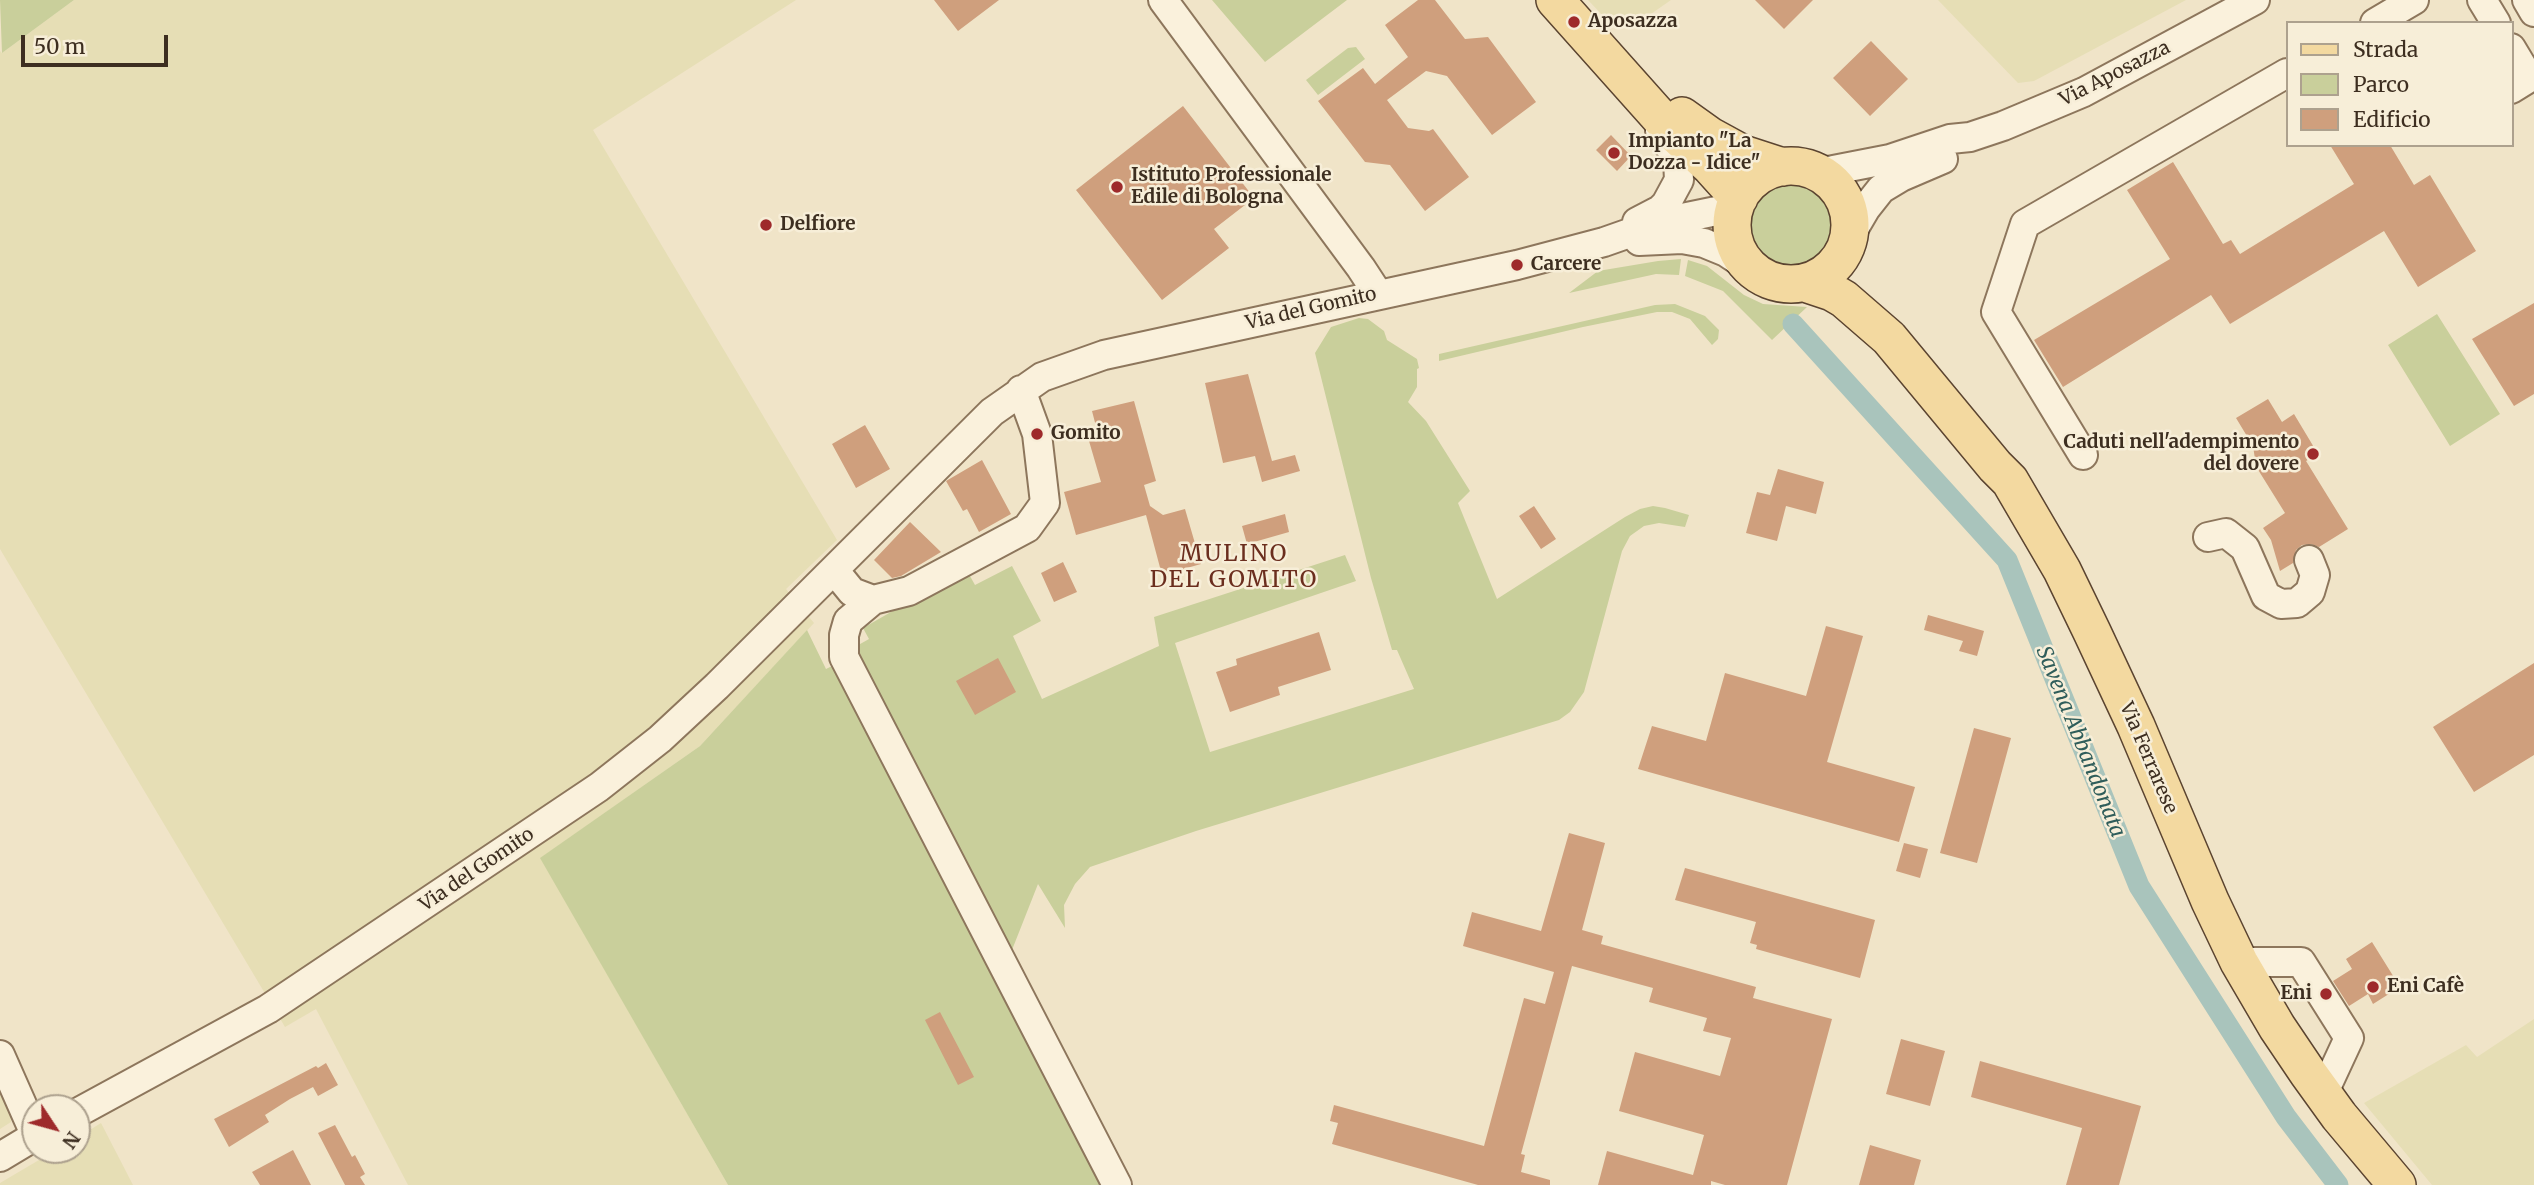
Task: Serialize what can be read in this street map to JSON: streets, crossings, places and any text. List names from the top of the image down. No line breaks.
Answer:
{"streets":{"main road":["Via Ferrarese"],"street":["Via Aposazza","Via del Gomito"]},"crossings":[["Via Aposazza","Via del Gomito"]],"districts":["MULINO DEL GOMITO"],"water":["Savena Abbandonata"],"places":["Aposazza","Impianto \"La Dozza - Idice\"","Istituto Professionale Edile di Bologna","Delfiore","Carcere","Gomito","Caduti nell'adempimento del dovere","Eni Cafè","Eni"],"legend":["Strada","Parco","Edificio"],"scale_bar":"50 m","north":"bottom right"}
